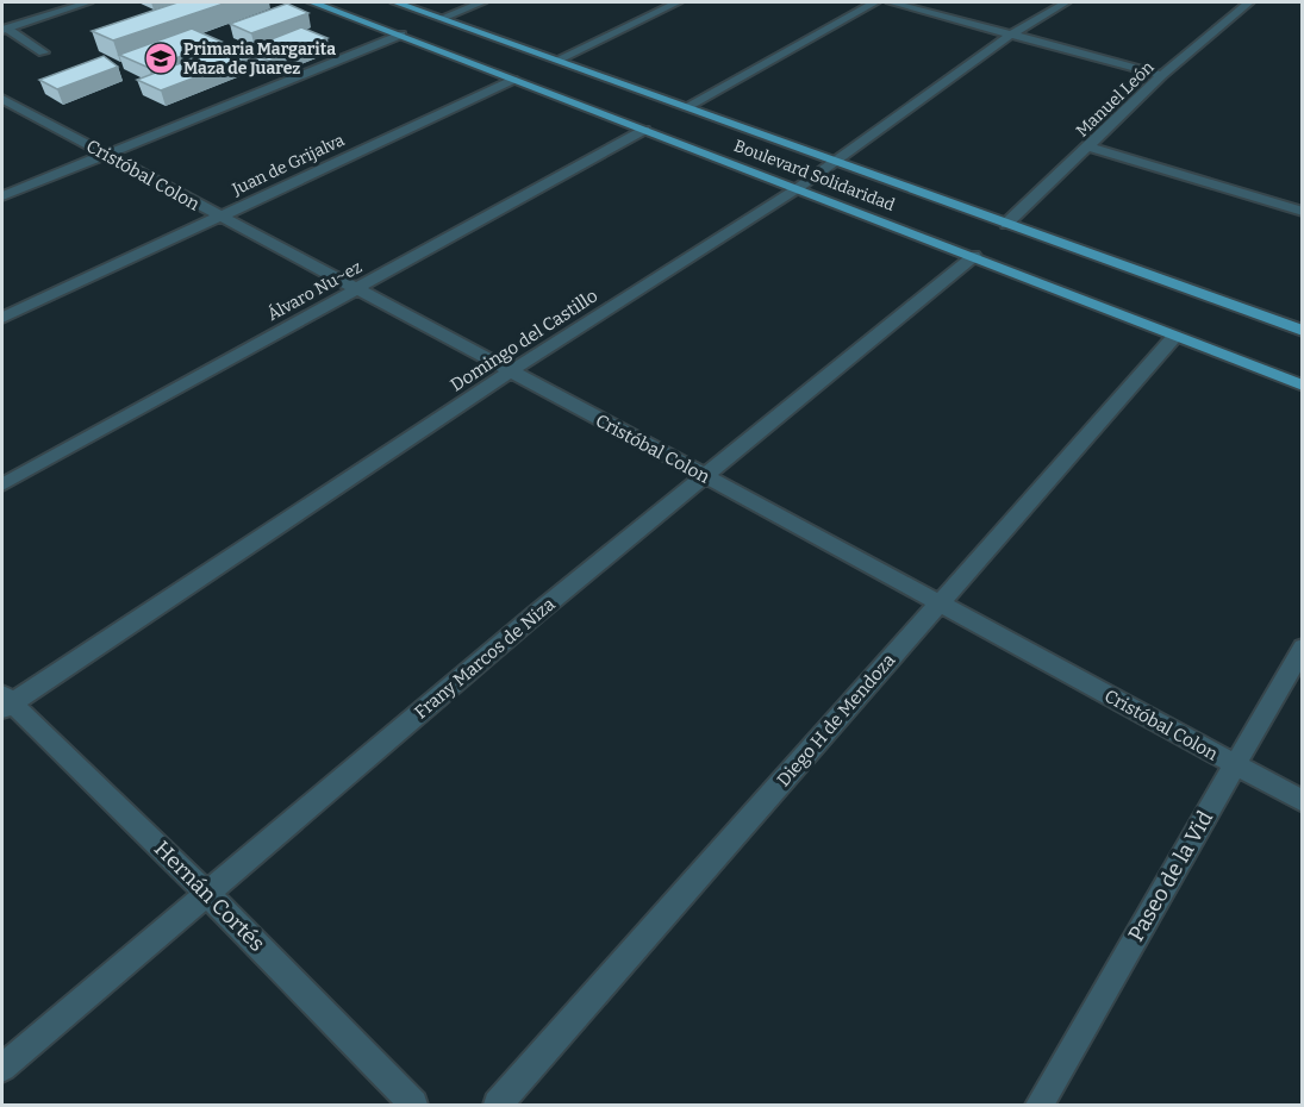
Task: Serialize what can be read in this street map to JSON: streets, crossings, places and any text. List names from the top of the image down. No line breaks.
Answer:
{"streets":{"main road":["Boulevard Solidaridad"],"street":["Manuel León","Juan de Grijalva","Cristóbal Colon","Álvaro Nu~ez","Domingo del Castillo","Frany Marcos de Niza","Diego H de Mendoza","Paseo de la Vid","Hernán Cortés"]},"crossings":[["Manuel León","Boulevard Solidaridad"],["Juan de Grijalva","Cristóbal Colon"],["Juan de Grijalva","Boulevard Solidaridad"],["Cristóbal Colon","Álvaro Nu~ez"],["Cristóbal Colon","Domingo del Castillo"],["Cristóbal Colon","Frany Marcos de Niza"],["Cristóbal Colon","Diego H de Mendoza"],["Cristóbal Colon","Paseo de la Vid"],["Boulevard Solidaridad","Álvaro Nu~ez"],["Boulevard Solidaridad","Domingo del Castillo"],["Boulevard Solidaridad","Frany Marcos de Niza"],["Boulevard Solidaridad","Diego H de Mendoza"],["Domingo del Castillo","Hernán Cortés"],["Frany Marcos de Niza","Hernán Cortés"]],"places":{"school or university":["Primaria Margarita Maza de Juarez"]}}
